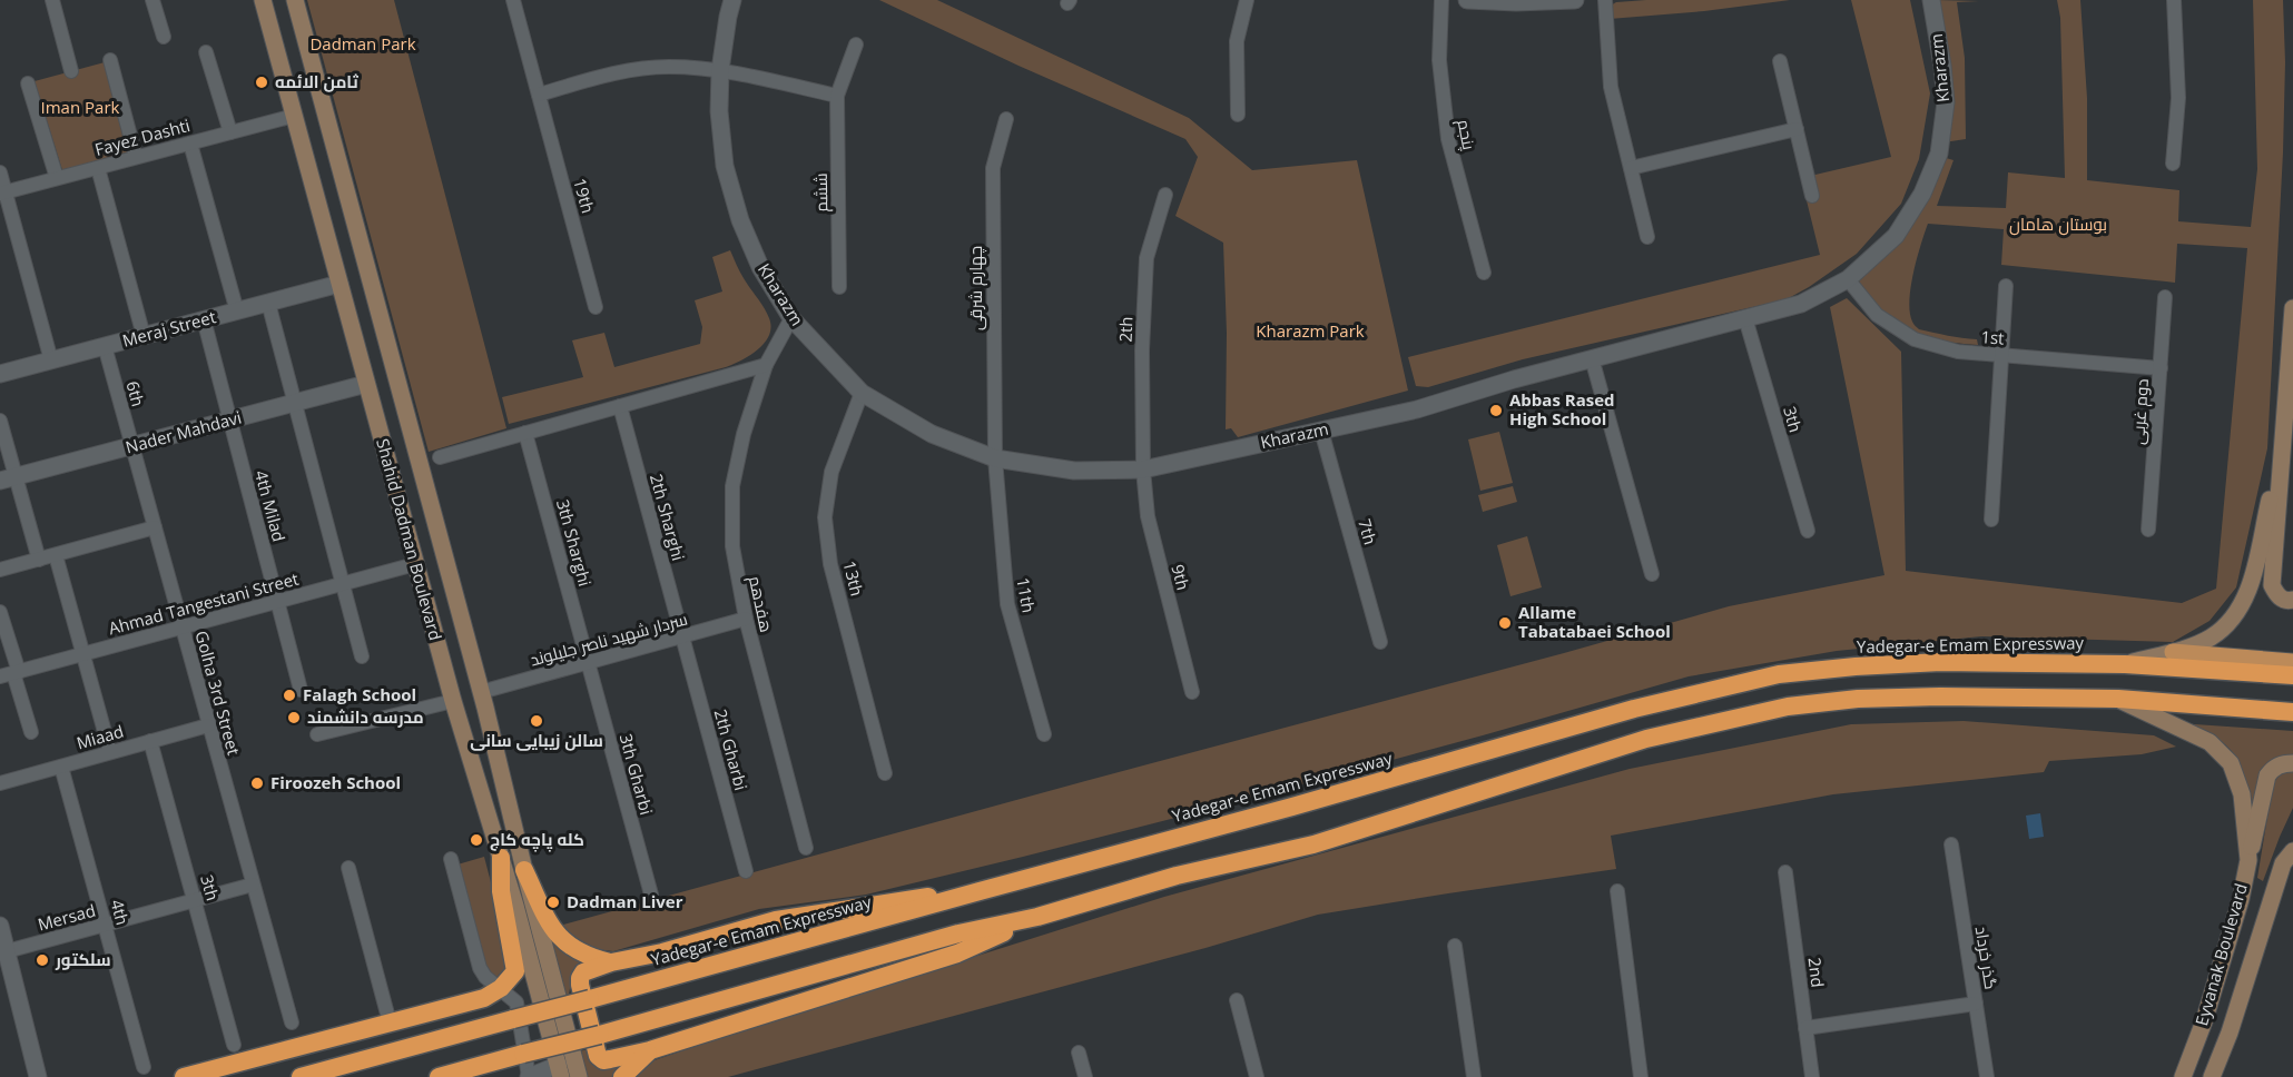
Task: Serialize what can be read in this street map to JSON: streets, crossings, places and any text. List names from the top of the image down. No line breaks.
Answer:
{"streets":{"highway":["Yadegar-e Emam Expressway"],"main road":["Shahid Dadman Boulevard","Eyvanak Boulevard"],"street":["Kharazm","پنجم","Fayez Dashti","ششم","19th","چهارم شرقی","Meraj Street","2th","1st","6th","دوم غربی","3th","Nader Mahdavi","4th Milad","2th Sharghi","7th","3th Sharghi","9th","13th","11th","Ahmad Tangestani Street","هفدهم","سردار شهید ناصر جلیلوند","Golha 3rd Street","Miaad","2th Gharbi","3th Gharbi","4th","Mersad","گذر خرداد","2nd"]},"crossings":[["Kharazm","چهارم شرقی"],["Kharazm","2th"],["Kharazm","1st"],["Kharazm","3th"],["Kharazm","7th"],["Kharazm","9th"],["Kharazm","13th"],["Kharazm","11th"],["Kharazm","هفدهم"],["Fayez Dashti","Shahid Dadman Boulevard"],["چهارم شرقی","11th"],["Meraj Street","6th"],["Meraj Street","4th Milad"],["Meraj Street","Shahid Dadman Boulevard"],["2th","9th"],["1st","دوم غربی"],["6th","Nader Mahdavi"],["6th","Golha 3rd Street"],["3th","Miaad"],["3th","Mersad"],["Nader Mahdavi","4th Milad"],["Nader Mahdavi","Shahid Dadman Boulevard"],["4th Milad","Ahmad Tangestani Street"],["2th Sharghi","سردار شهید ناصر جلیلوند"],["2th Sharghi","2th Gharbi"],["Shahid Dadman Boulevard","Ahmad Tangestani Street"],["Shahid Dadman Boulevard","سردار شهید ناصر جلیلوند"],["3th Sharghi","سردار شهید ناصر جلیلوند"],["3th Sharghi","3th Gharbi"],["Ahmad Tangestani Street","Golha 3rd Street"],["هفدهم","سردار شهید ناصر جلیلوند"],["سردار شهید ناصر جلیلوند","2th Gharbi"],["سردار شهید ناصر جلیلوند","3th Gharbi"],["Golha 3rd Street","Miaad"],["Golha 3rd Street","Mersad"],["Miaad","4th"],["4th","Mersad"]],"parks":["Dadman Park","Iman Park","بوستان هامان","Kharazm Park"],"places":["ثامن الائمه","Abbas Rased High School","Allame Tabatabaei School","Falagh School","مدرسه دانشمند","سالن زیبایی سانی","Firoozeh School","کله پاچه کاج","Dadman Liver","سلکتور"]}
